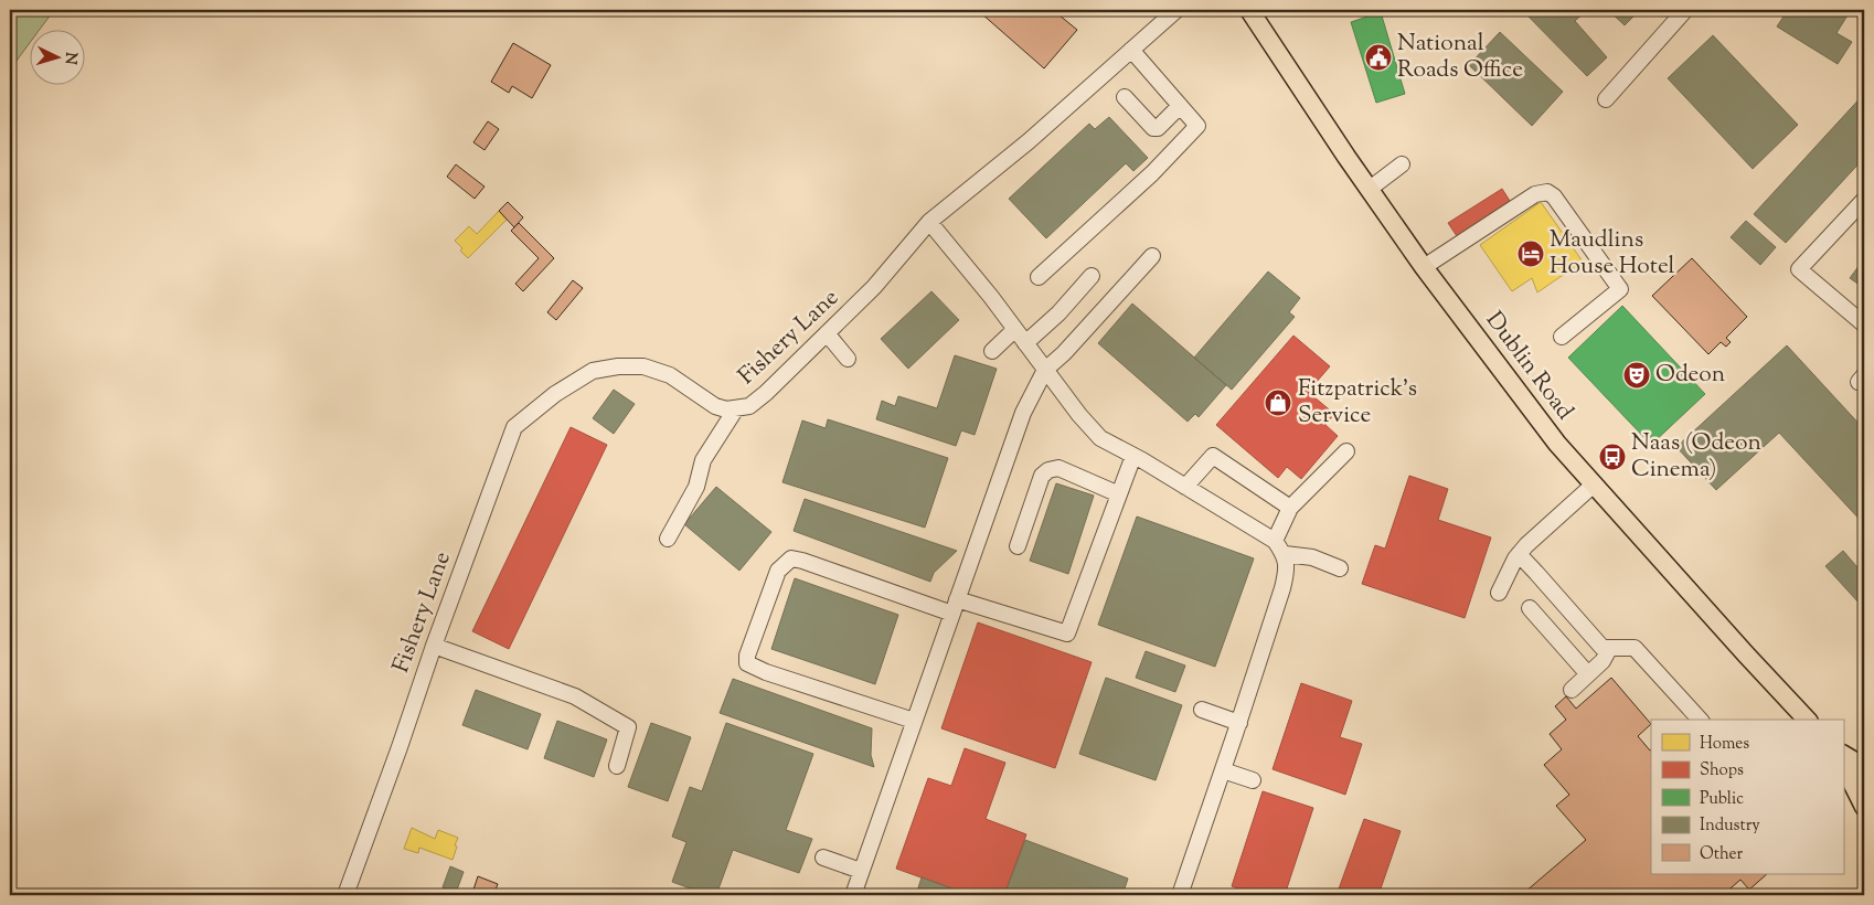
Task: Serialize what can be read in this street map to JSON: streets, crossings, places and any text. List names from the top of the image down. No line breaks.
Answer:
{"streets":{"main road":["Dublin Road"],"street":["Fishery Lane"]},"places":{"public building":["National Roads Office"],"hotel":["Maudlins House Hotel"],"theatre":["Odeon"],"shop":["Fitzpatrick's Service"],"bus stop":["Naas (Odeon Cinema)"]},"legend":["Homes","Shops","Public","Industry","Other"],"north":"right"}
